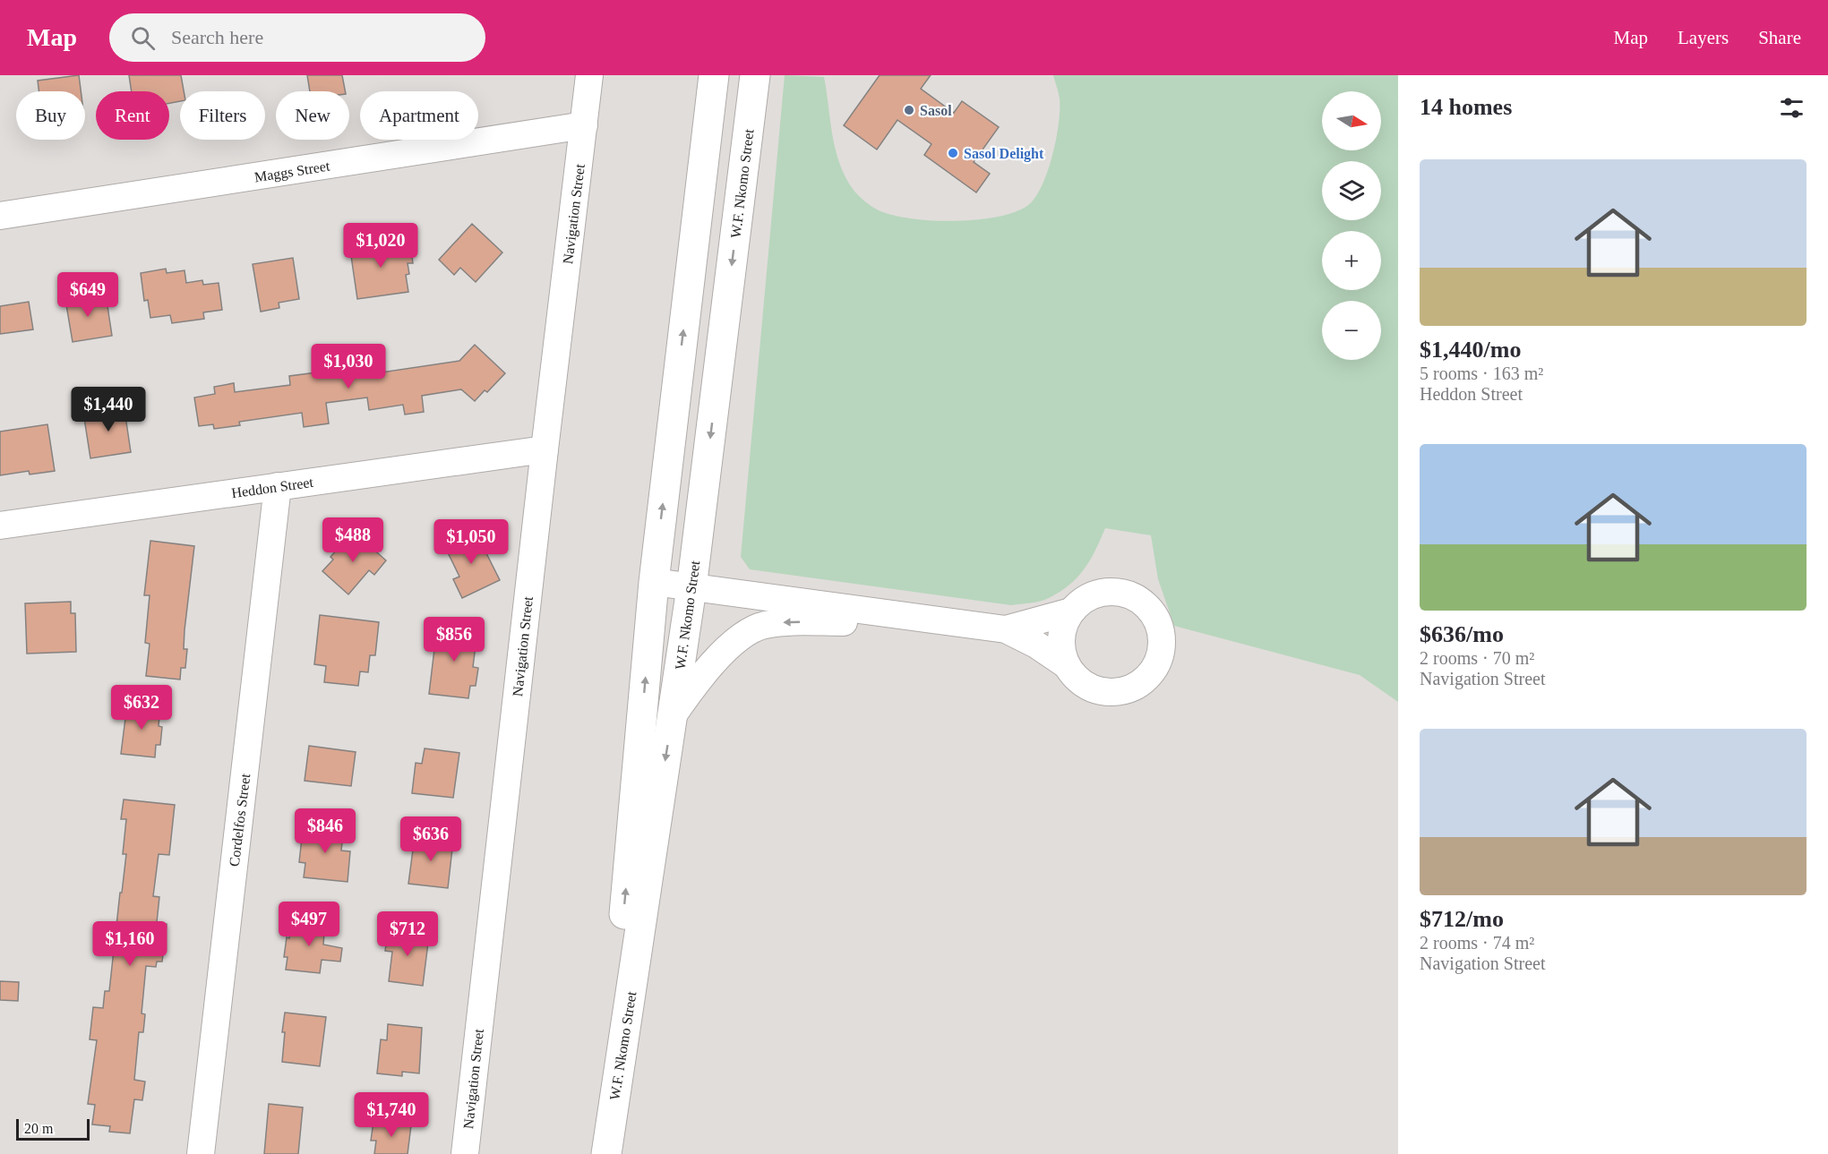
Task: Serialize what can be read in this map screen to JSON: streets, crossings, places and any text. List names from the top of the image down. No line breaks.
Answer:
{"streets":{"main road":["W.F. Nkomo Street"],"street":["Maggs Street","Navigation Street","Heddon Street","Cordelfos Street"]},"crossings":[["Maggs Street","Navigation Street"],["Navigation Street","Heddon Street"],["Heddon Street","Cordelfos Street"]],"places":["Sasol","Sasol Delight"],"scale_bar":"20 m","north":"right","page":{"header":"Map","search":"Search here","nav":["Map","Layers","Share"],"heading":"14 homes","map_buttons":["+","−"],"chip":["Buy","Rent","Filters","New","Apartment"],"list":[{"name":"$1,440/mo","note":"5 rooms · 163 m² · Heddon Street"},{"name":"$636/mo","note":"2 rooms · 70 m² · Navigation Street"},{"name":"$712/mo","note":"2 rooms · 74 m² · Navigation Street"}],"price":["$1,020","$649","$1,030","$1,440","$488","$1,050","$856","$632","$846","$636","$497","$712","$1,160","$1,740"],"scale":"20 m"}}
